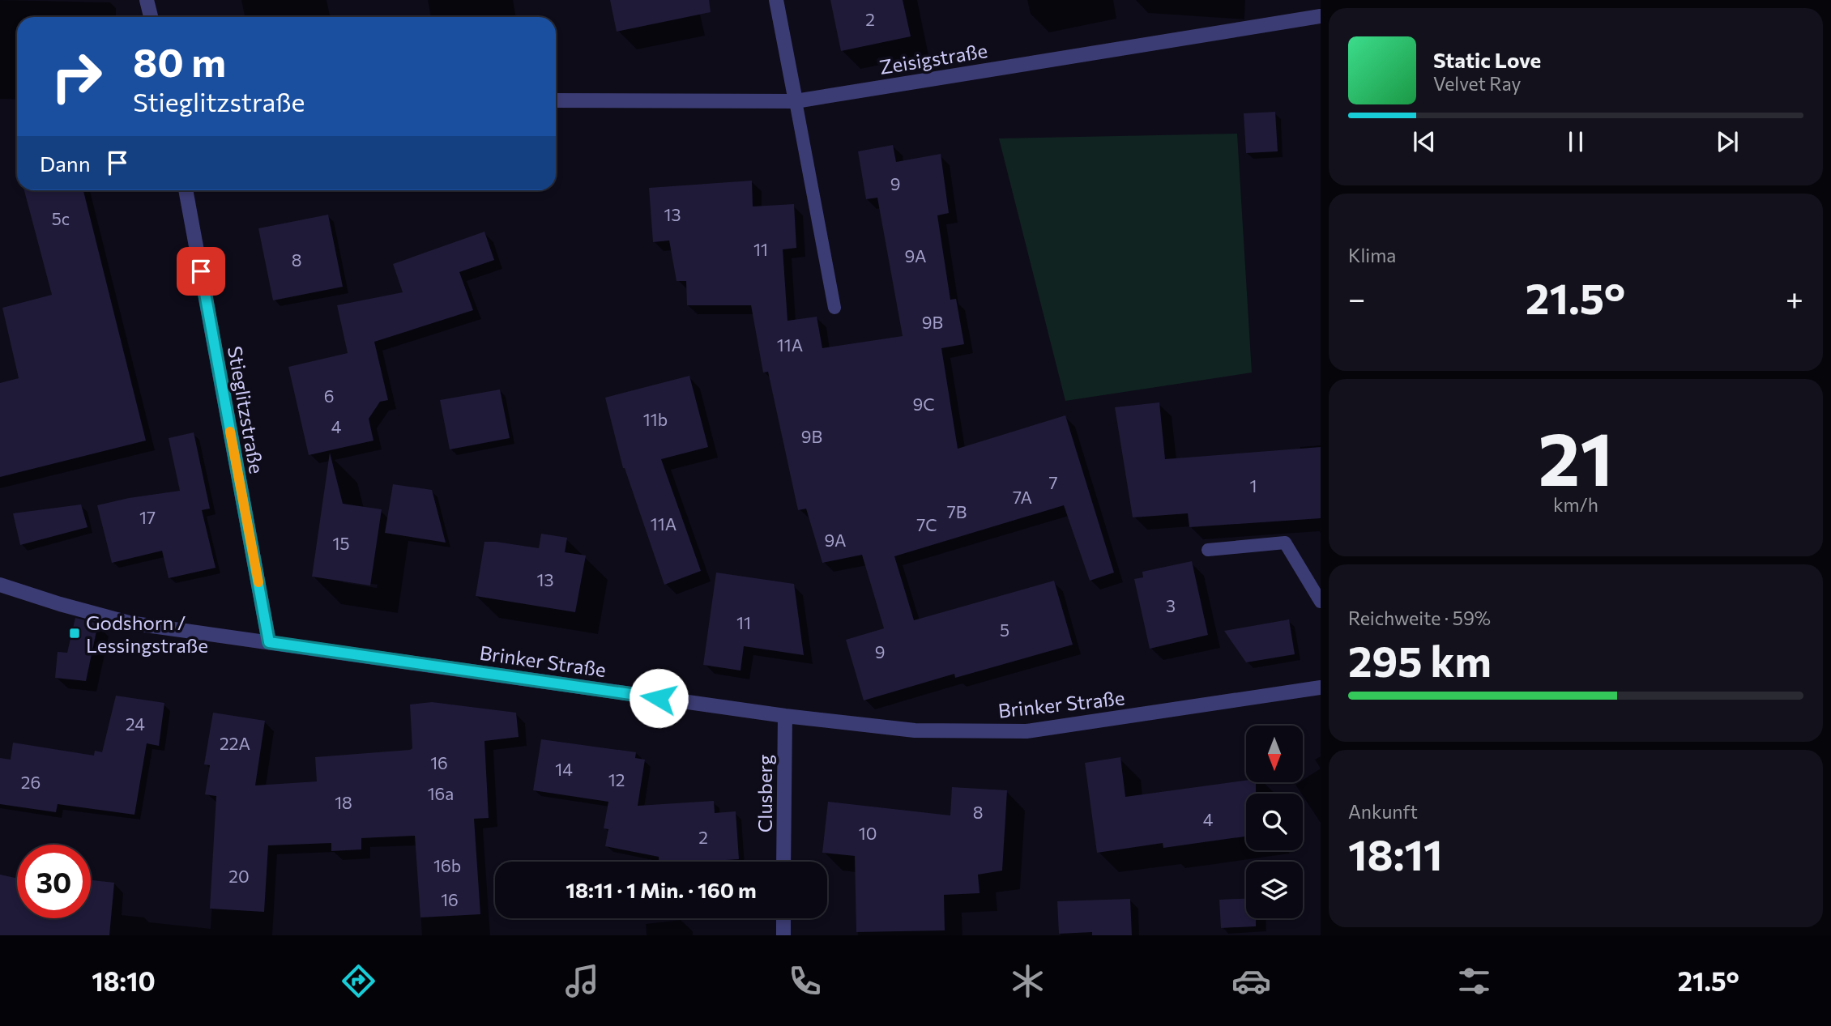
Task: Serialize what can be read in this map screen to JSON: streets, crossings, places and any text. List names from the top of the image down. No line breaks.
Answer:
{"streets":{"street":["Zeisigstraße","Stieglitzstraße","Brinker Straße","Clusberg"]},"crossings":[["Stieglitzstraße","Brinker Straße"],["Brinker Straße","Clusberg"]],"places":{"transit":["Godshorn / Lessingstraße"]},"house_numbers":["2","9","13","5c","11","9A","8","9B","11A","6","9C","11b","4","9B","7","1","7A","7B","17","11A","7C","9A","15","13","3","11","5","9","24","22A","16","14","12","26","16a","18","8","4","10","2","16b","20","16"],"north":"bottom","page":{"turn":["80 m","Stieglitzstraße"],"song":["Static Love","Velvet Ray"],"then":"Dann","tile":["Klima",["21","km/h"],["Reichweite · 59%","295 km"],["Ankunft","18:11"]],"heat":["−","21.5°","+"],"limit":"30","trip":"18:11 · 1 Min. · 160 m","tabs":["18:10","21.5°"]}}
